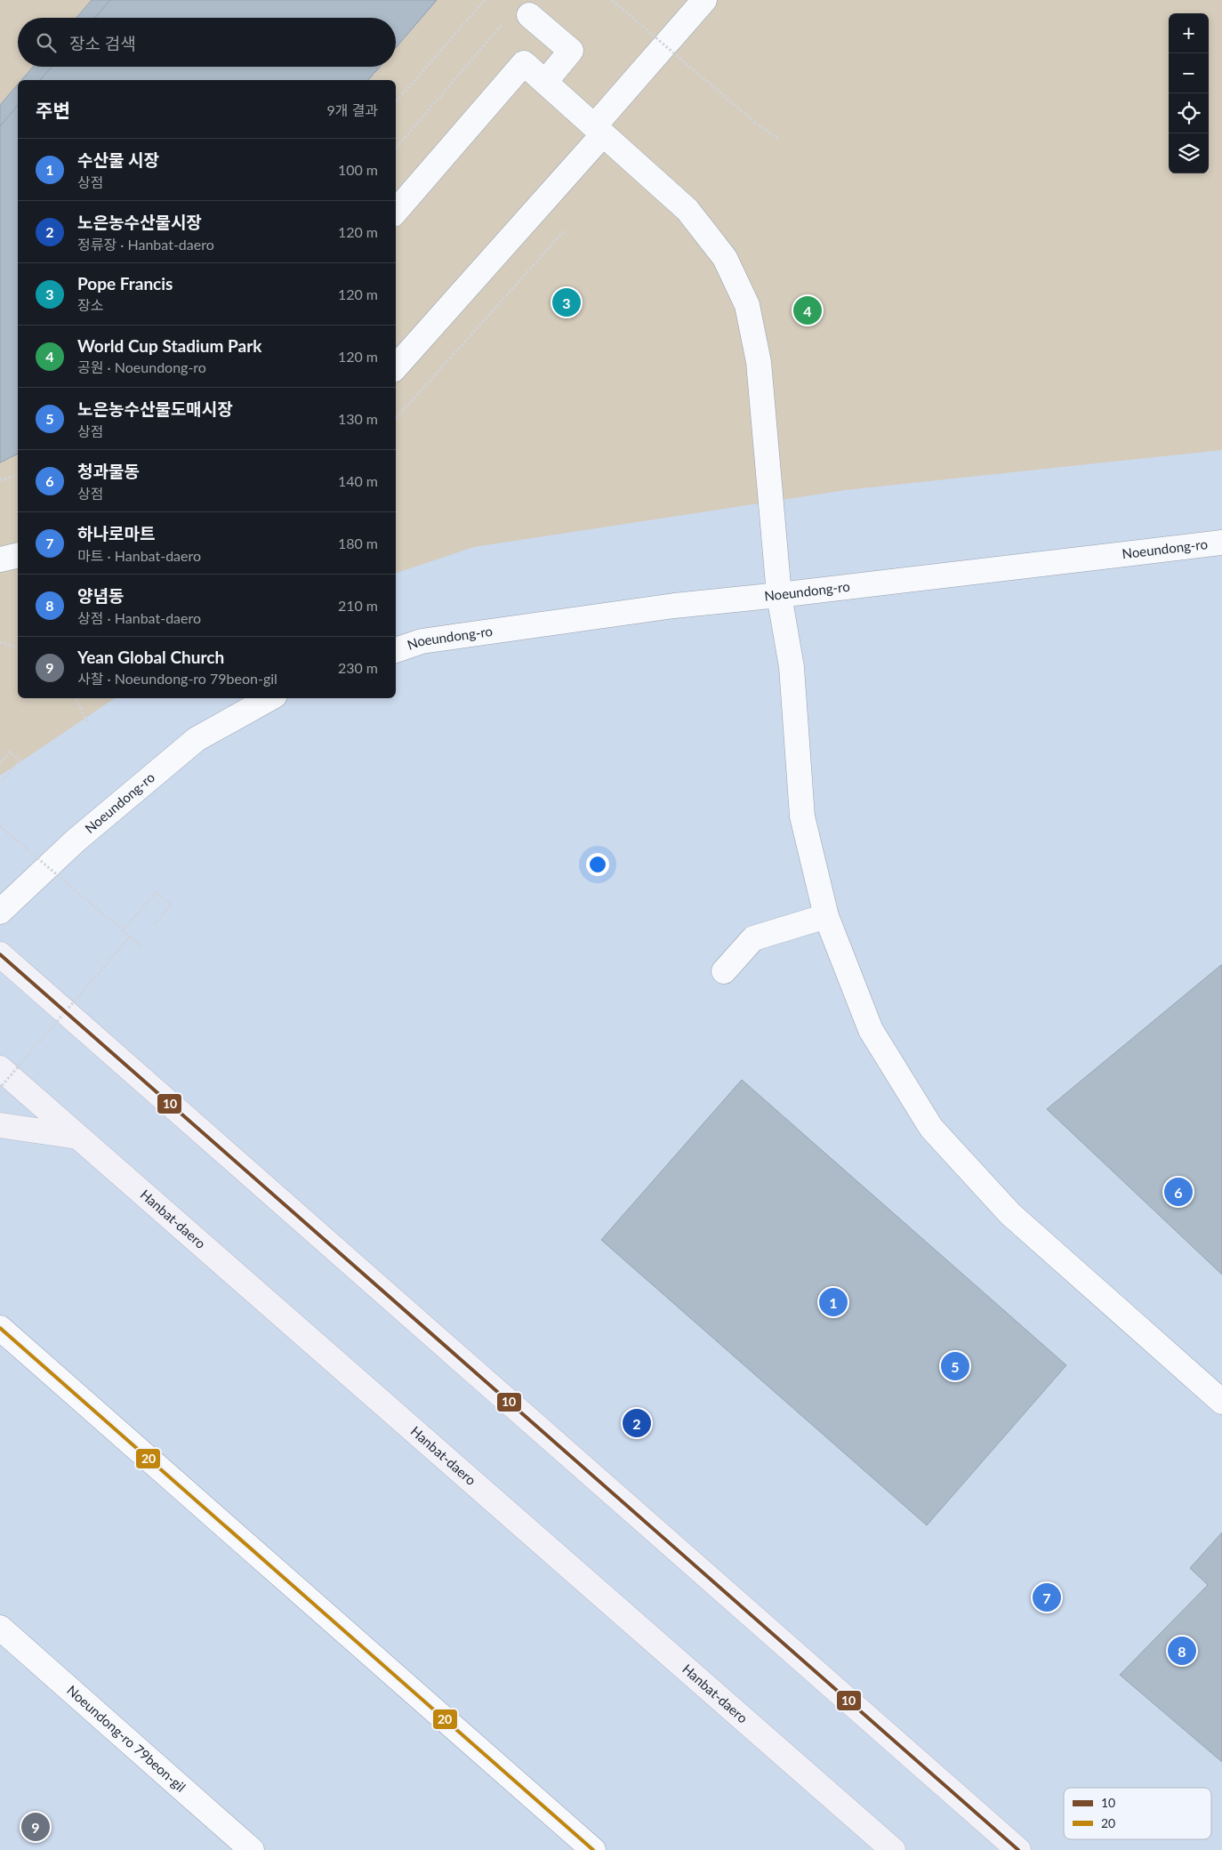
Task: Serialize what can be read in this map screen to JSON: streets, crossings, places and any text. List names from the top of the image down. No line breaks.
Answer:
{"streets":{"main road":["Hanbat-daero"],"street":["Noeundong-ro","Noeundong-ro 79beon-gil"]},"lines":["transit line 10","transit line 20"],"legend":["10","20"],"page":{"map_buttons":["+","−"],"search":"장소 검색","heading":["주변","9개 결과"],"list":[{"mark":"1","name":"수산물 시장","note":"상점","value":"100 m"},{"mark":"2","name":"노은농수산물시장","note":"정류장 · Hanbat-daero","value":"120 m"},{"mark":"3","name":"Pope Francis","note":"장소","value":"120 m"},{"mark":"4","name":"World Cup Stadium Park","note":"공원 · Noeundong-ro","value":"120 m"},{"mark":"5","name":"노은농수산물도매시장","note":"상점","value":"130 m"},{"mark":"6","name":"청과물동","note":"상점","value":"140 m"},{"mark":"7","name":"하나로마트","note":"마트 · Hanbat-daero","value":"180 m"},{"mark":"8","name":"양념동","note":"상점 · Hanbat-daero","value":"210 m"},{"mark":"9","name":"Yean Global Church","note":"사찰 · Noeundong-ro 79beon-gil","value":"230 m"}],"pins":["3","4","6","1","5","2","7","8","9"]}}
